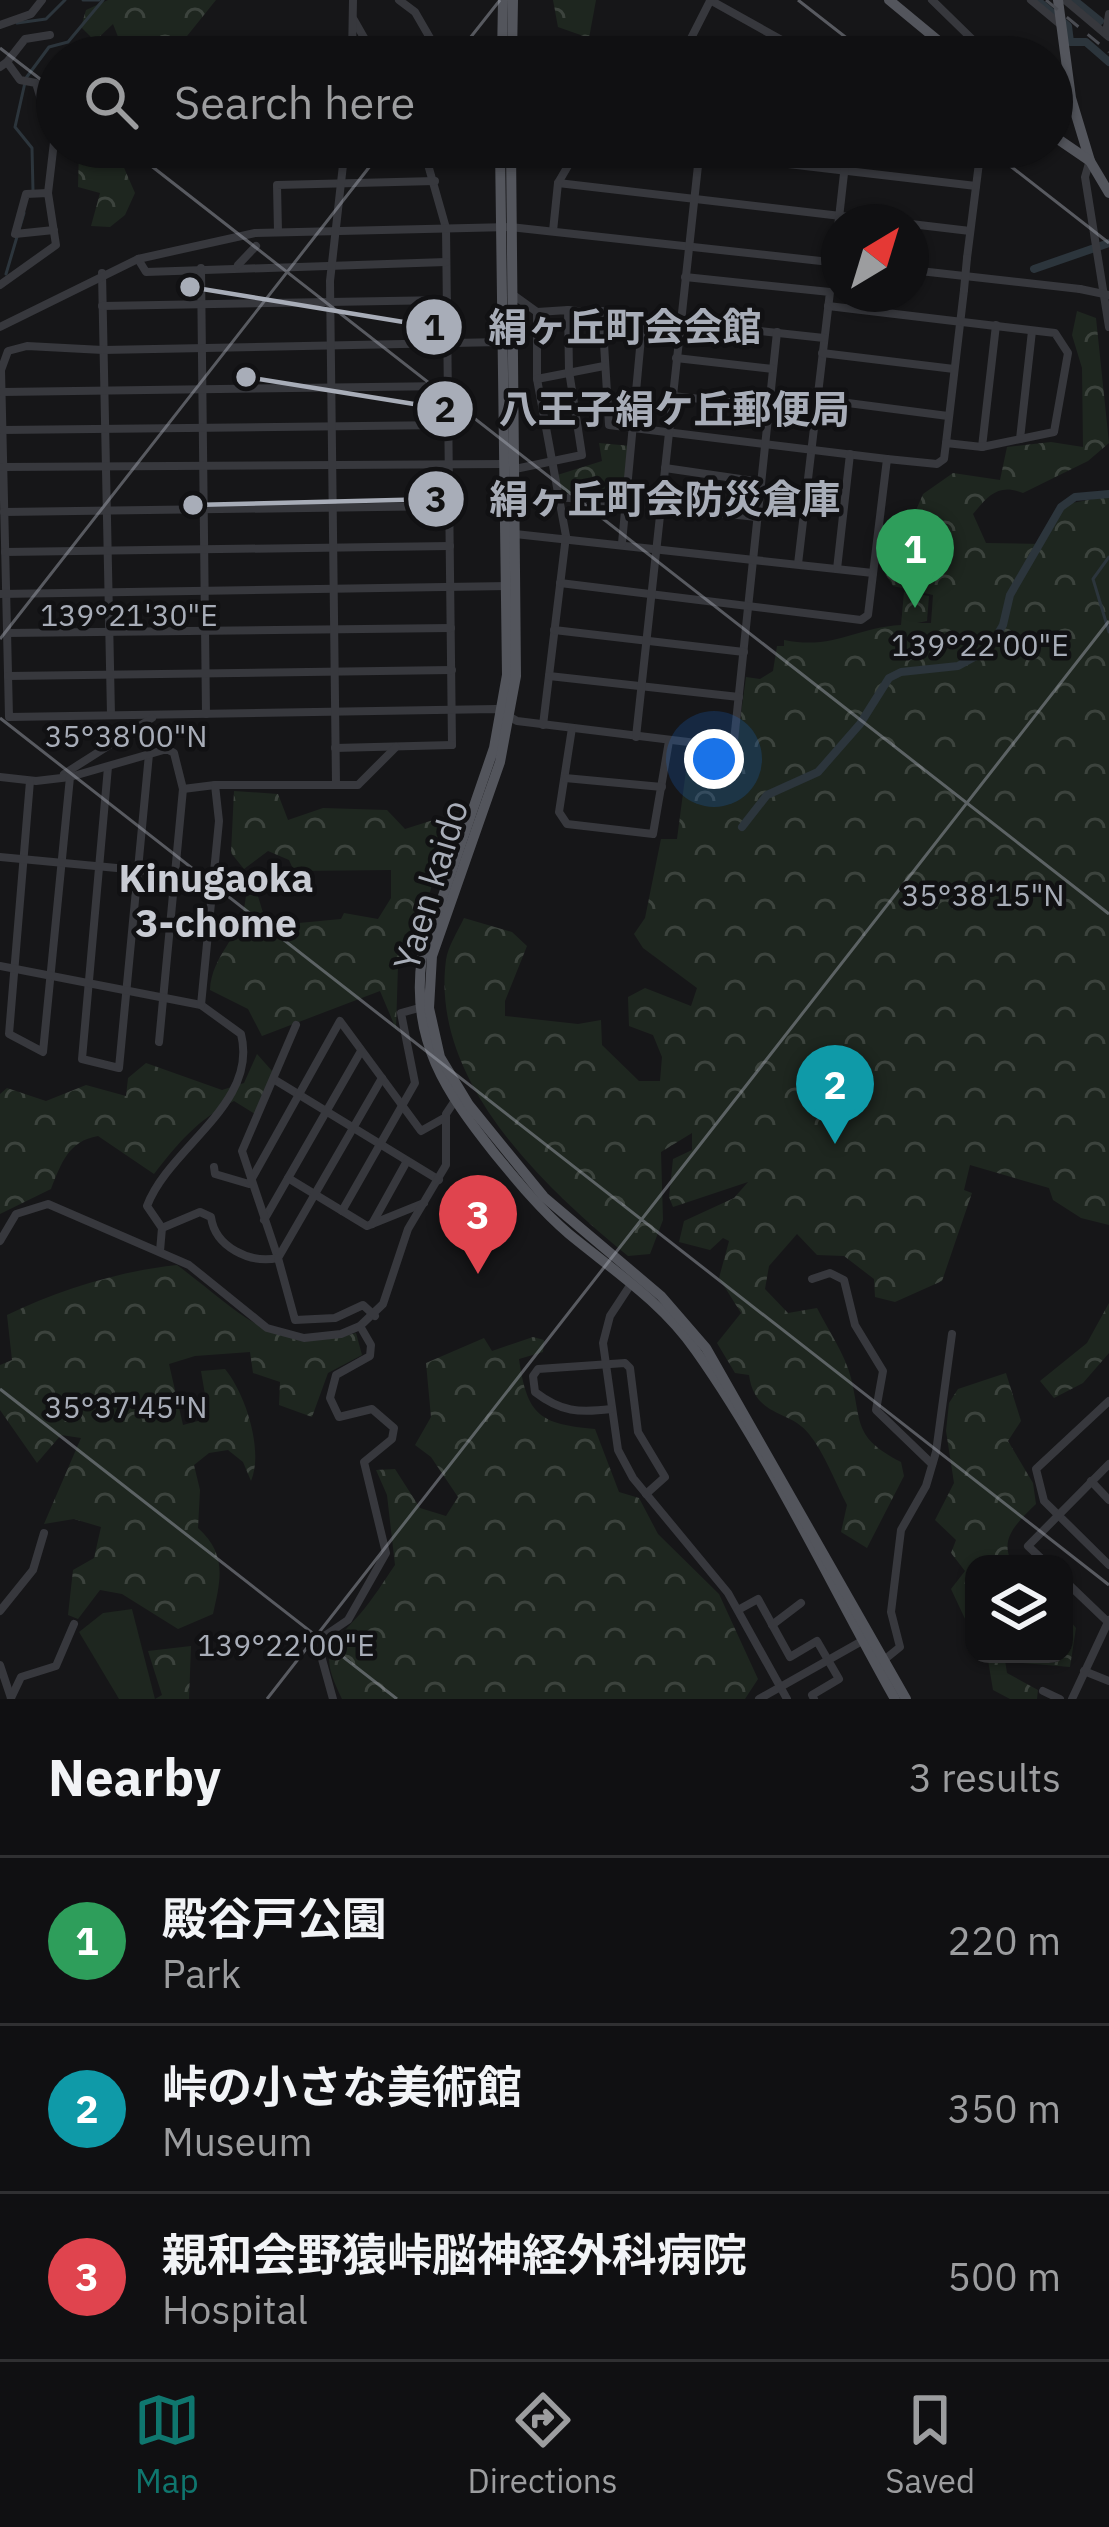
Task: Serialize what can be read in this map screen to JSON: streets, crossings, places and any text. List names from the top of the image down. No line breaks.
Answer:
{"streets":{"main road":["Yaen kaido"]},"districts":["Kinugaoka 3-chome"],"places":["絹ヶ丘町会会館","八王子絹ケ丘郵便局","絹ヶ丘町会防災倉庫"],"north":"top right","page":{"search":"Search here","pins":["1","2","3"],"heading":["Nearby","3 results"],"list":[{"mark":"1","name":"殿谷戸公園","note":"Park","value":"220 m"},{"mark":"2","name":"峠の小さな美術館","note":"Museum","value":"350 m"},{"mark":"3","name":"親和会野猿峠脳神経外科病院","note":"Hospital","value":"500 m"}],"nav":["Map","Directions","Saved"]},"coordinates":["139°21'30\"E","139°22'00\"E","35°38'00\"N","35°38'15\"N","35°37'45\"N"]}
